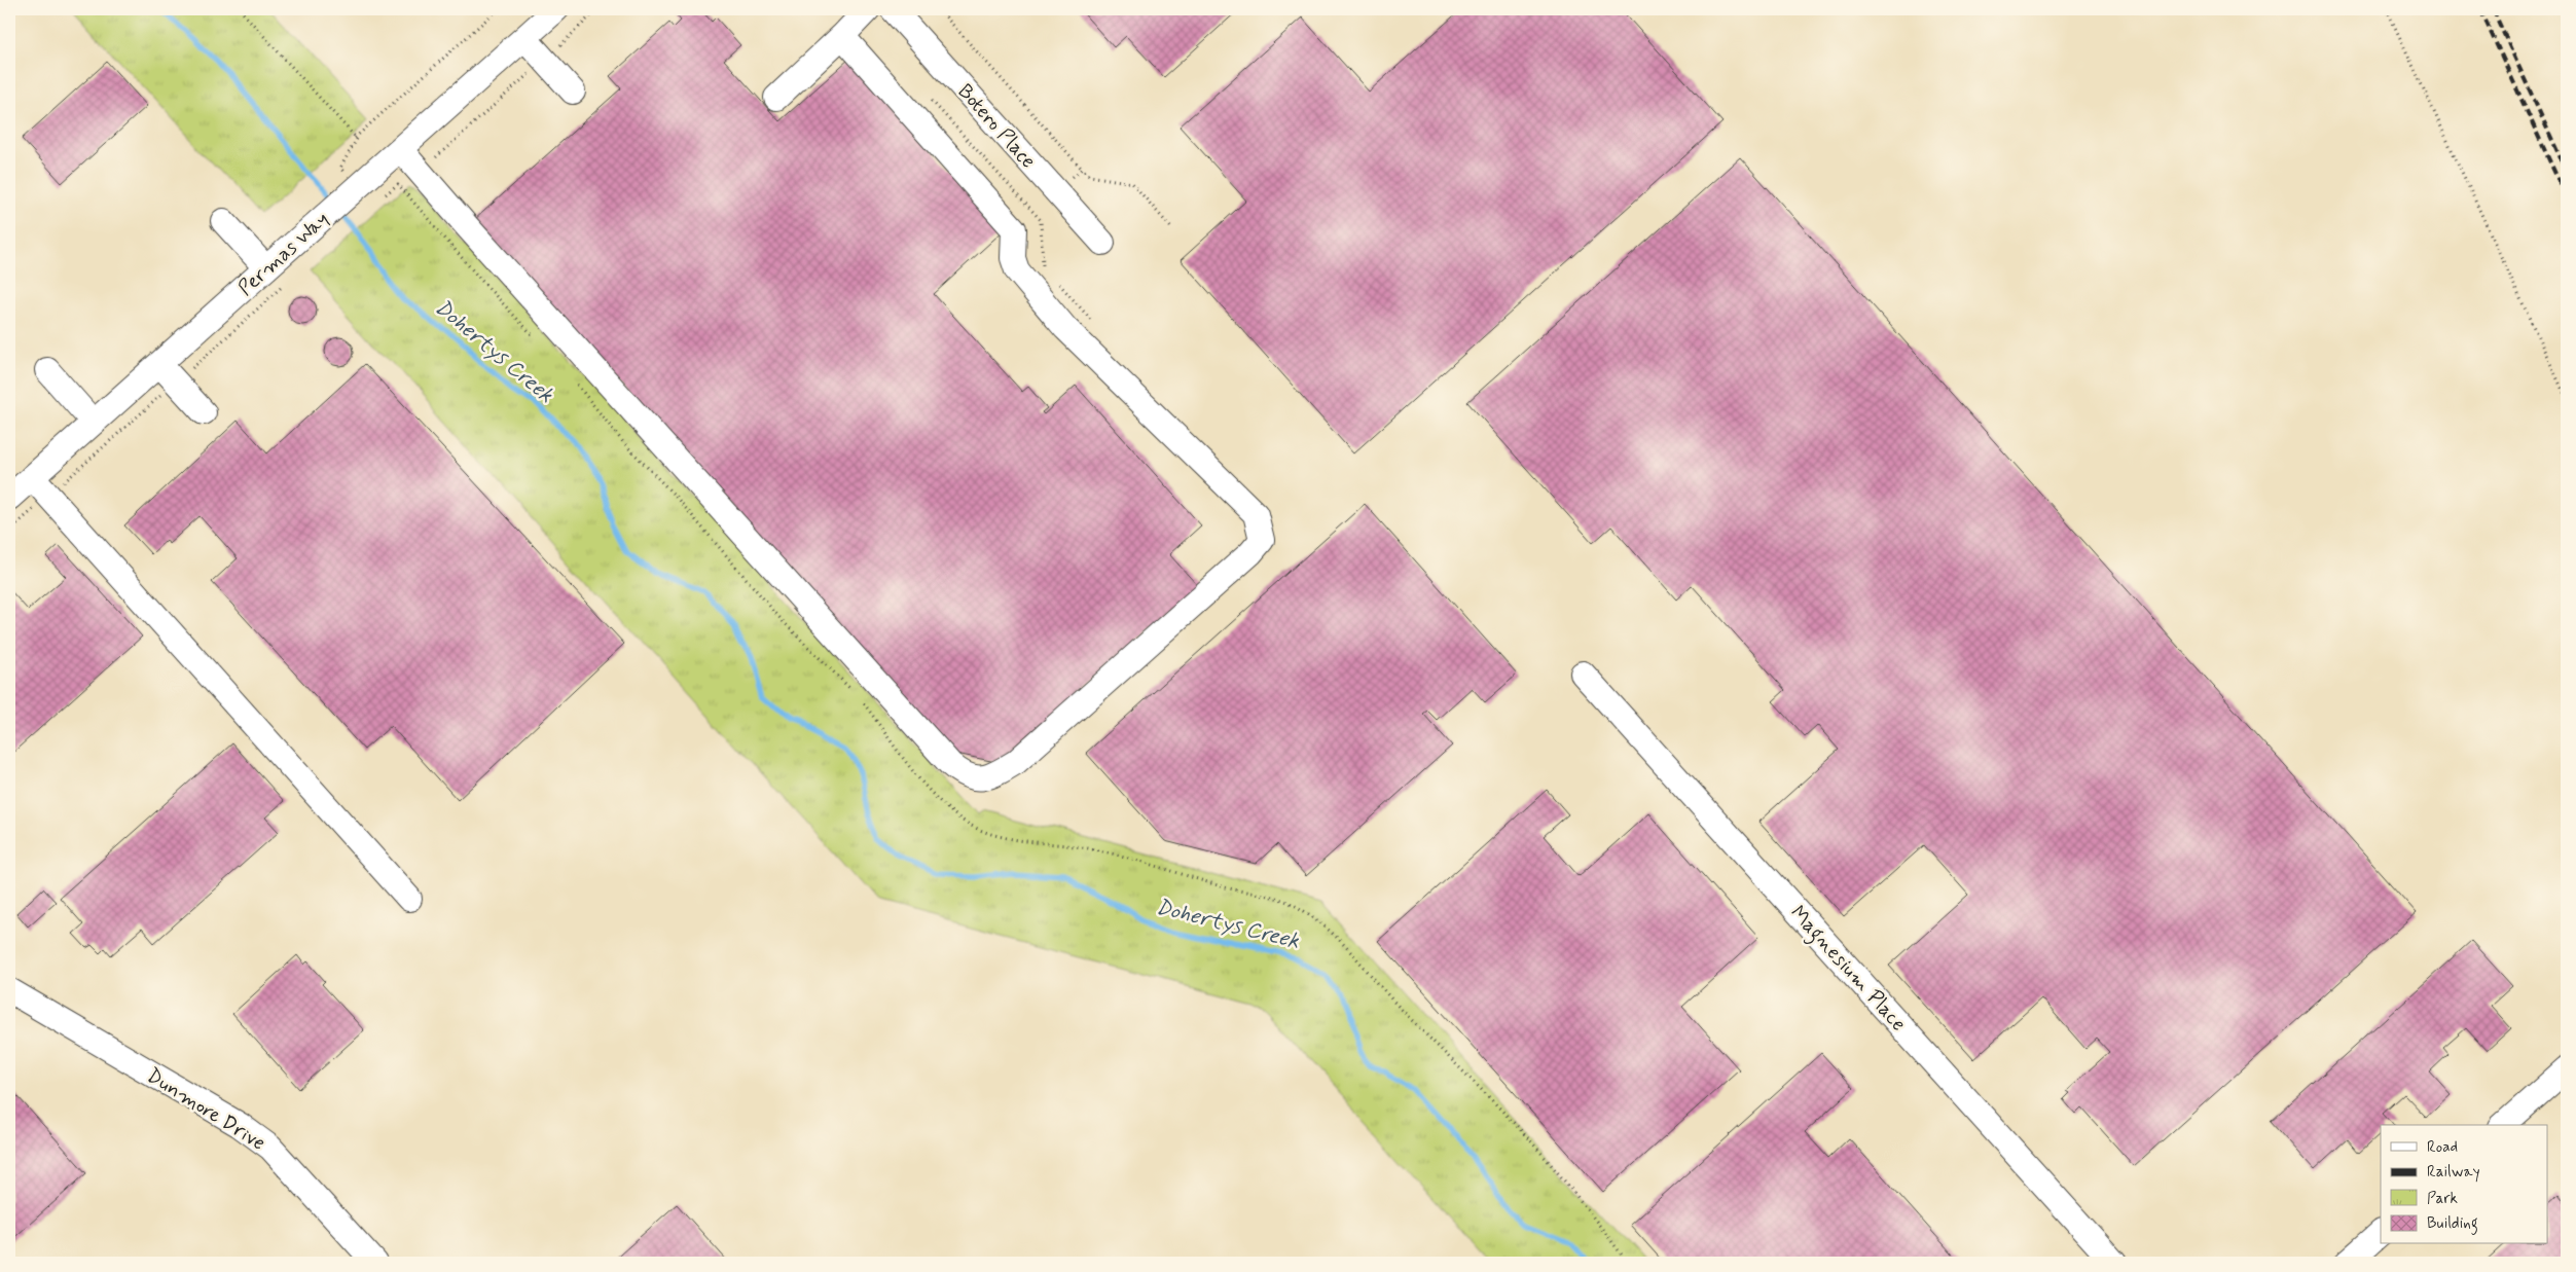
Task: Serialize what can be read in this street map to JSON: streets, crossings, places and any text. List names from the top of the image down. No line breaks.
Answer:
{"streets":{"street":["Botero Place","Permas Way","Magnesium Place","Dunmore Drive"]},"water":["Dohertys Creek"],"legend":["Road","Railway","Park","Building"]}
